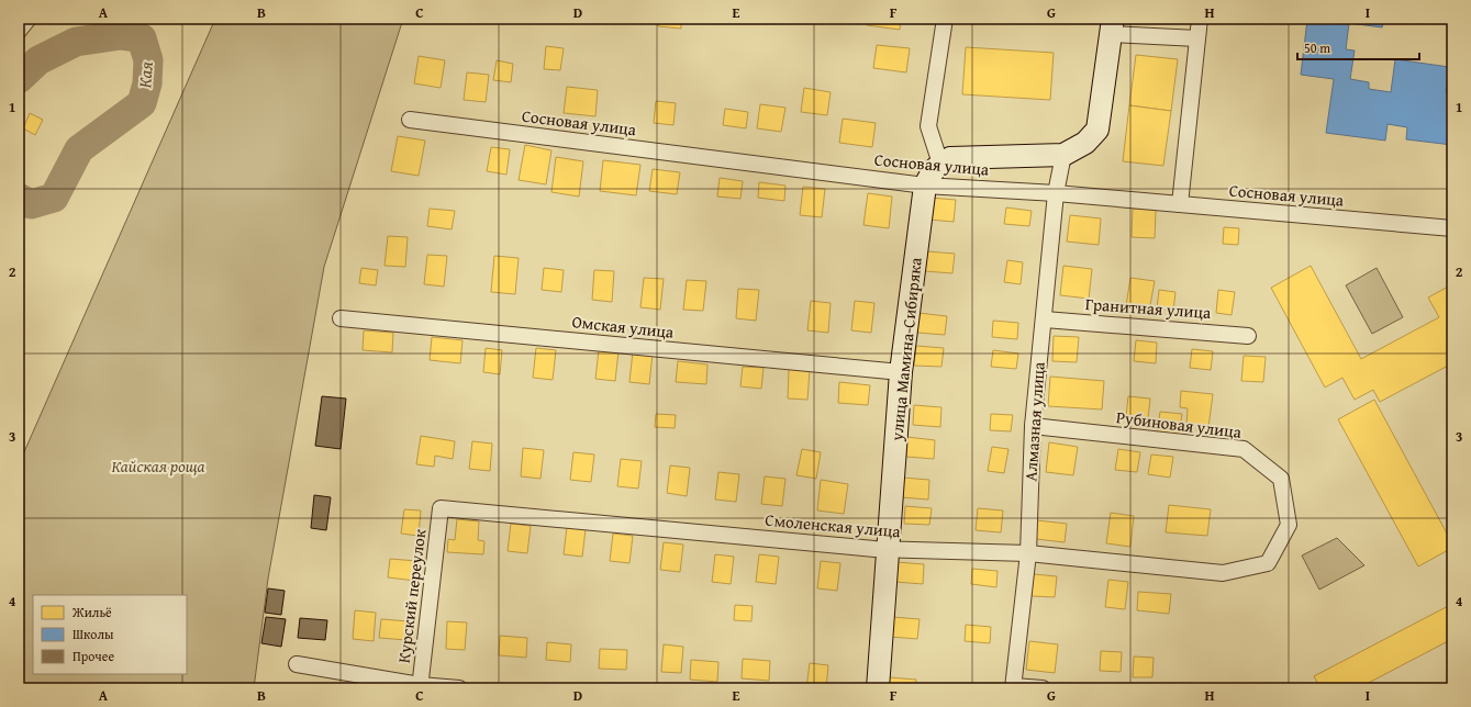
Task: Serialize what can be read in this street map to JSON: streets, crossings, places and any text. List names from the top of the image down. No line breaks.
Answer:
{"streets":{"street":["Сосновая улица","Гранитная улица","Омская улица","улица Мамина-Сибиряка","Алмазная улица","Рубиновая улица","Смоленская улица","Курский переулок"]},"crossings":[["Сосновая улица","улица Мамина-Сибиряка"],["Сосновая улица","Алмазная улица"],["Гранитная улица","Алмазная улица"],["Омская улица","улица Мамина-Сибиряка"],["улица Мамина-Сибиряка","Смоленская улица"],["Алмазная улица","Рубиновая улица"],["Алмазная улица","Смоленская улица"],["Рубиновая улица","Смоленская улица"],["Смоленская улица","Курский переулок"]],"water":["Кая"],"parks":["Кайская роща"],"legend":["Жильё","Школы","Прочее"],"scale_bar":"50 m","grid":{"columns":["A","B","C","D","E","F","G","H","I"],"rows":["1","2","3","4"]}}
